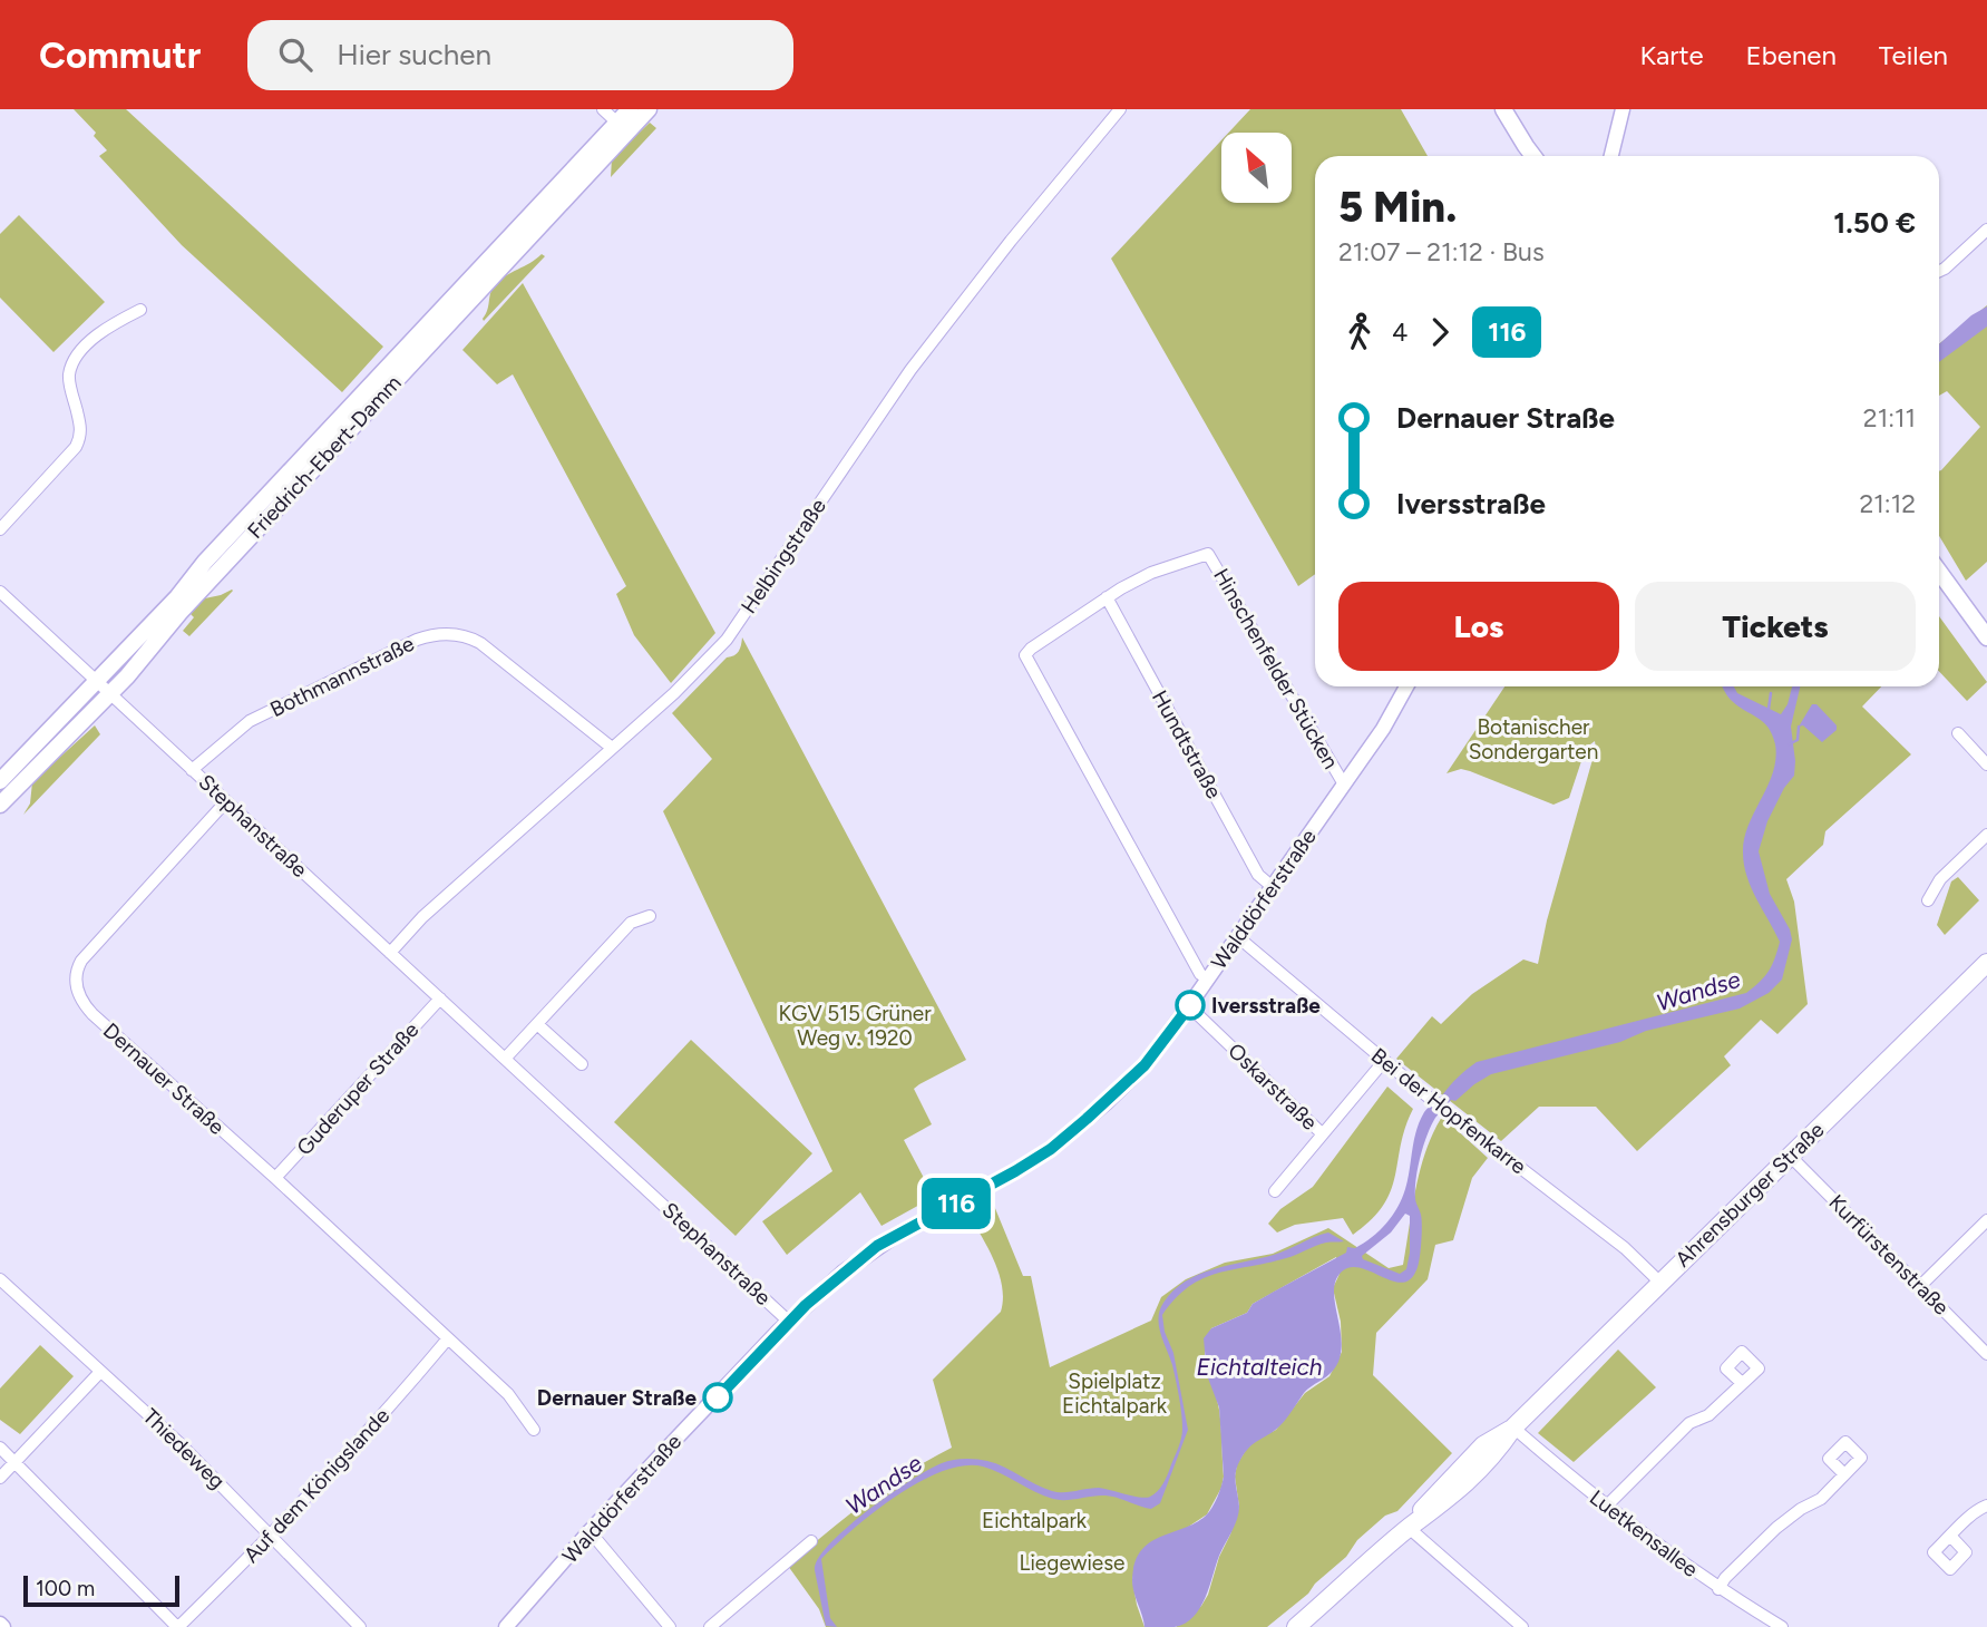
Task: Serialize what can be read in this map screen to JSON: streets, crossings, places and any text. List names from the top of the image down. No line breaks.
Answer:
{"streets":{"main road":["Friedrich-Ebert-Damm","Ahrensburger Straße"],"street":["Helbingstraße","Hinschenfelder Stücken","Bothmannstraße","Hundtstraße","Stephanstraße","Walddörferstraße","Dernauer Straße","Oskarstraße","Guderuper Straße","Bei der Hopfenkarre","Kurfürstenstraße","Thiedeweg","Auf dem Königslande","Luetkensallee"]},"crossings":[["Friedrich-Ebert-Damm","Stephanstraße"],["Helbingstraße","Bothmannstraße"],["Helbingstraße","Stephanstraße"],["Hinschenfelder Stücken","Hundtstraße"],["Hinschenfelder Stücken","Walddörferstraße"],["Bothmannstraße","Stephanstraße"],["Hundtstraße","Walddörferstraße"],["Stephanstraße","Walddörferstraße"],["Stephanstraße","Dernauer Straße"],["Stephanstraße","Guderuper Straße"],["Walddörferstraße","Oskarstraße"],["Walddörferstraße","Bei der Hopfenkarre"],["Dernauer Straße","Guderuper Straße"],["Dernauer Straße","Auf dem Königslande"],["Oskarstraße","Bei der Hopfenkarre"],["Bei der Hopfenkarre","Ahrensburger Straße"],["Ahrensburger Straße","Kurfürstenstraße"],["Ahrensburger Straße","Luetkensallee"],["Thiedeweg","Auf dem Königslande"]],"water":["Wandse","Eichtalteich"],"parks":["Botanischer Sondergarten","KGV 515 Grüner Weg v. 1920","Spielplatz Eichtalpark","Eichtalpark","Liegewiese"],"places":["Iversstraße","Dernauer Straße"],"lines":["bus line 116"],"scale_bar":"100 m","north":"top left","page":{"header":"Commutr","search":"Hier suchen","nav":["Karte","Ebenen","Teilen"],"on_map":"116","heading":["5 Min.","21:07 – 21:12 · Bus","1.50 €"],"legs":["4","116"],"list":[{"name":"Dernauer Straße","value":"21:11"},{"name":"Iversstraße","value":"21:12"}],"buttons":["Los","Tickets"],"scale":"100 m"}}
